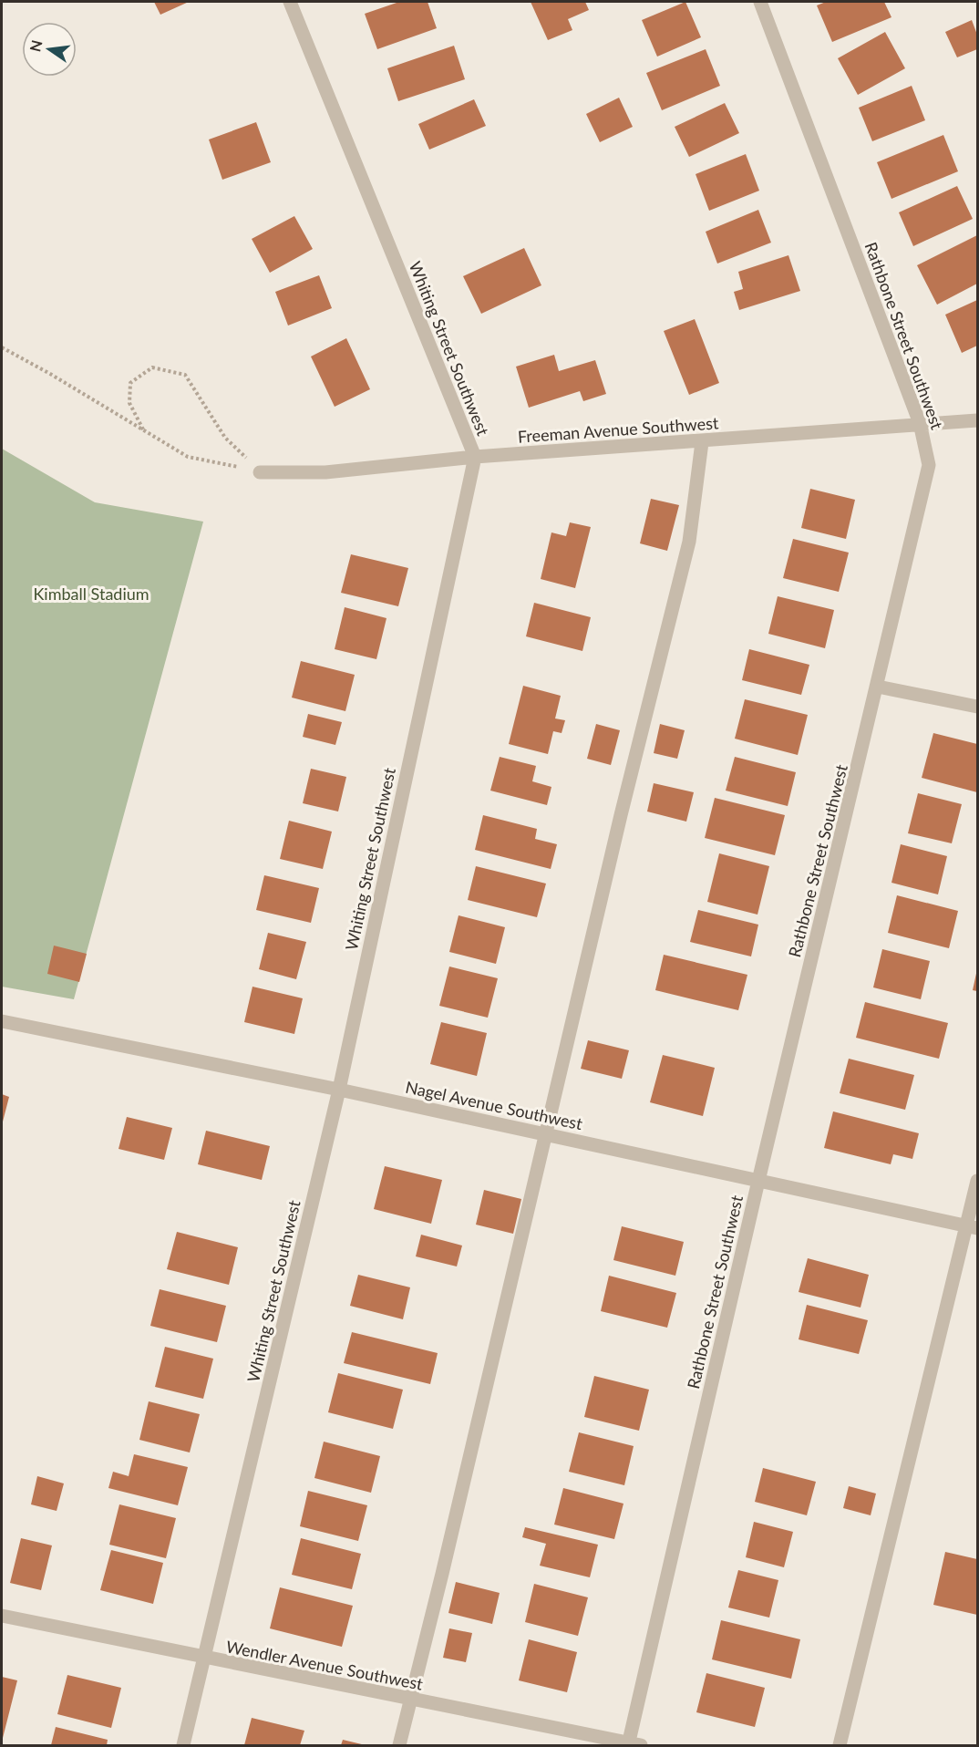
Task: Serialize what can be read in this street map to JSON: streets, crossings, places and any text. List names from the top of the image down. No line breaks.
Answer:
{"streets":{"street":["Rathbone Street Southwest","Whiting Street Southwest","Freeman Avenue Southwest","Nagel Avenue Southwest","Wendler Avenue Southwest"]},"crossings":[["Rathbone Street Southwest","Freeman Avenue Southwest"],["Rathbone Street Southwest","Nagel Avenue Southwest"],["Rathbone Street Southwest","Wendler Avenue Southwest"],["Whiting Street Southwest","Freeman Avenue Southwest"],["Whiting Street Southwest","Nagel Avenue Southwest"],["Whiting Street Southwest","Wendler Avenue Southwest"]],"parks":["Kimball Stadium"],"north":"left"}
